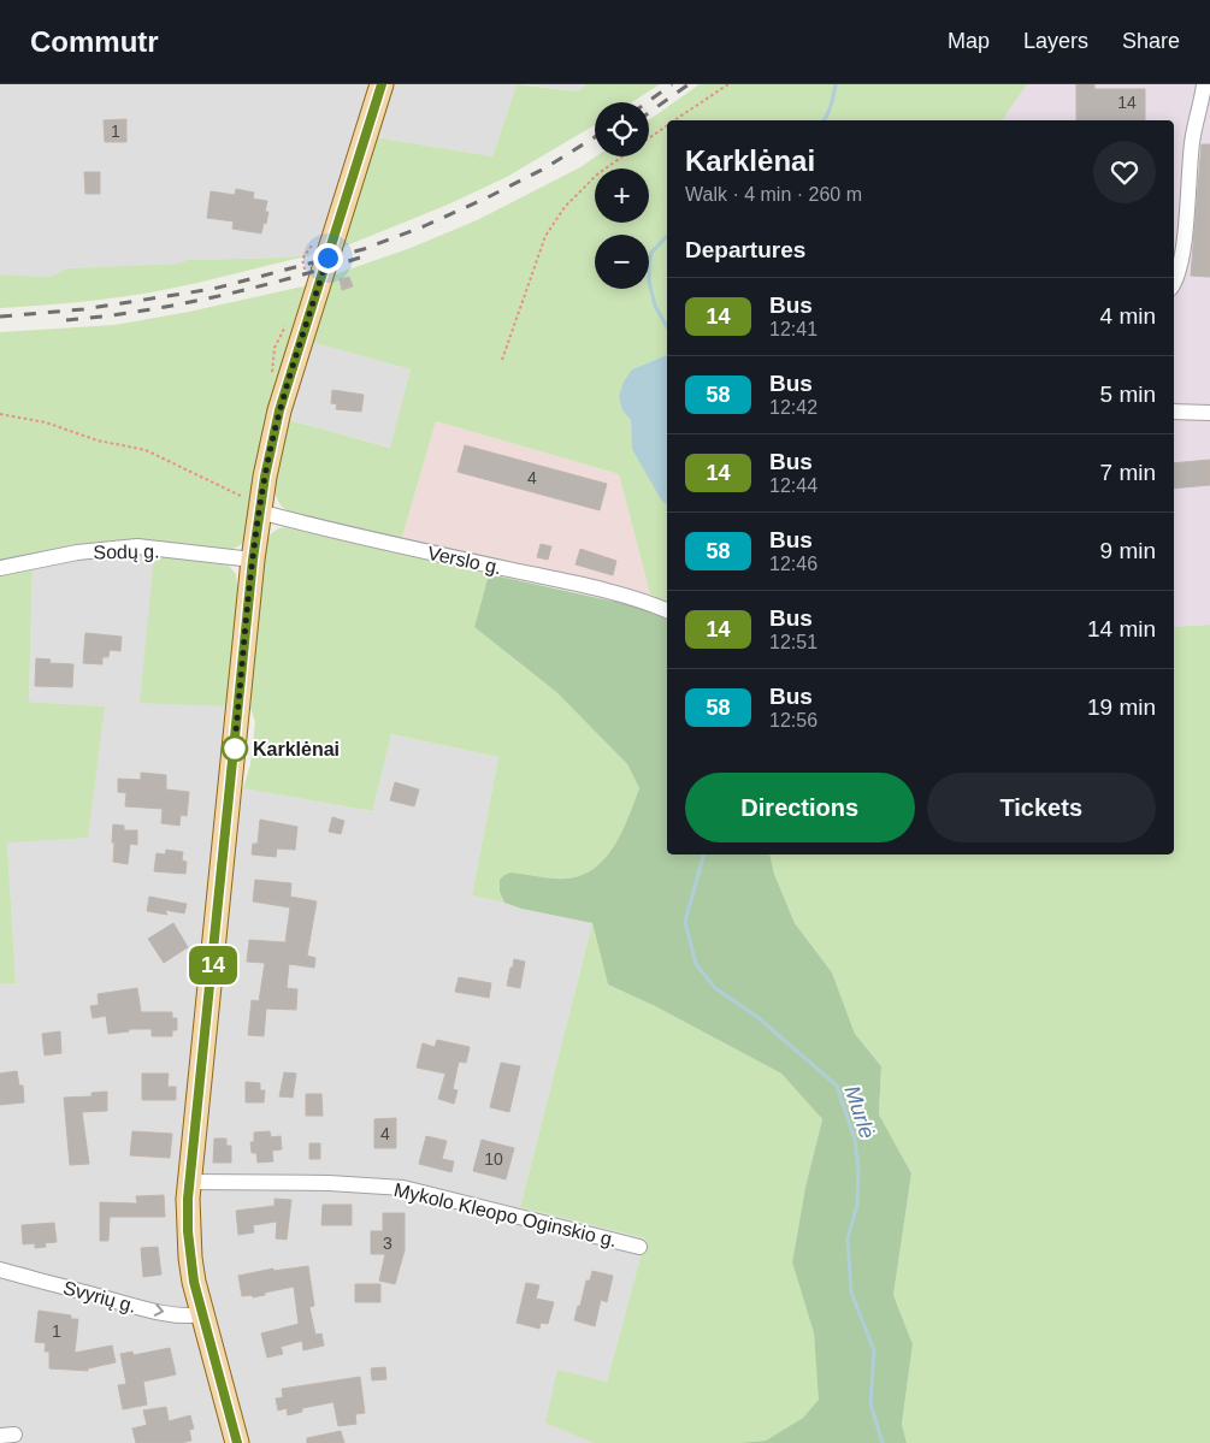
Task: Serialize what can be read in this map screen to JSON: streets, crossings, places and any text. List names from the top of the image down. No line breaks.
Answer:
{"streets":{"street":["Sodų g.","Verslo g.","Mykolo Kleopo Oginskio g.","Svyrių g."]},"one_way":["Svyrių g."],"water":["Murlė"],"places":["Karklėnai"],"lines":["bus line 14"],"house_numbers":["14","1","4","4","10","3","1"],"page":{"header":"Commutr","nav":["Map","Layers","Share"],"on_map":"14","map_buttons":["+","−"],"heading":[["Karklėnai","Walk · 4 min · 260 m"],"Departures"],"list":[{"mark":"14","name":"Bus","note":"12:41","value":"4 min"},{"mark":"58","name":"Bus","note":"12:42","value":"5 min"},{"mark":"14","name":"Bus","note":"12:44","value":"7 min"},{"mark":"58","name":"Bus","note":"12:46","value":"9 min"},{"mark":"14","name":"Bus","note":"12:51","value":"14 min"},{"mark":"58","name":"Bus","note":"12:56","value":"19 min"}],"buttons":["Directions","Tickets"]}}
